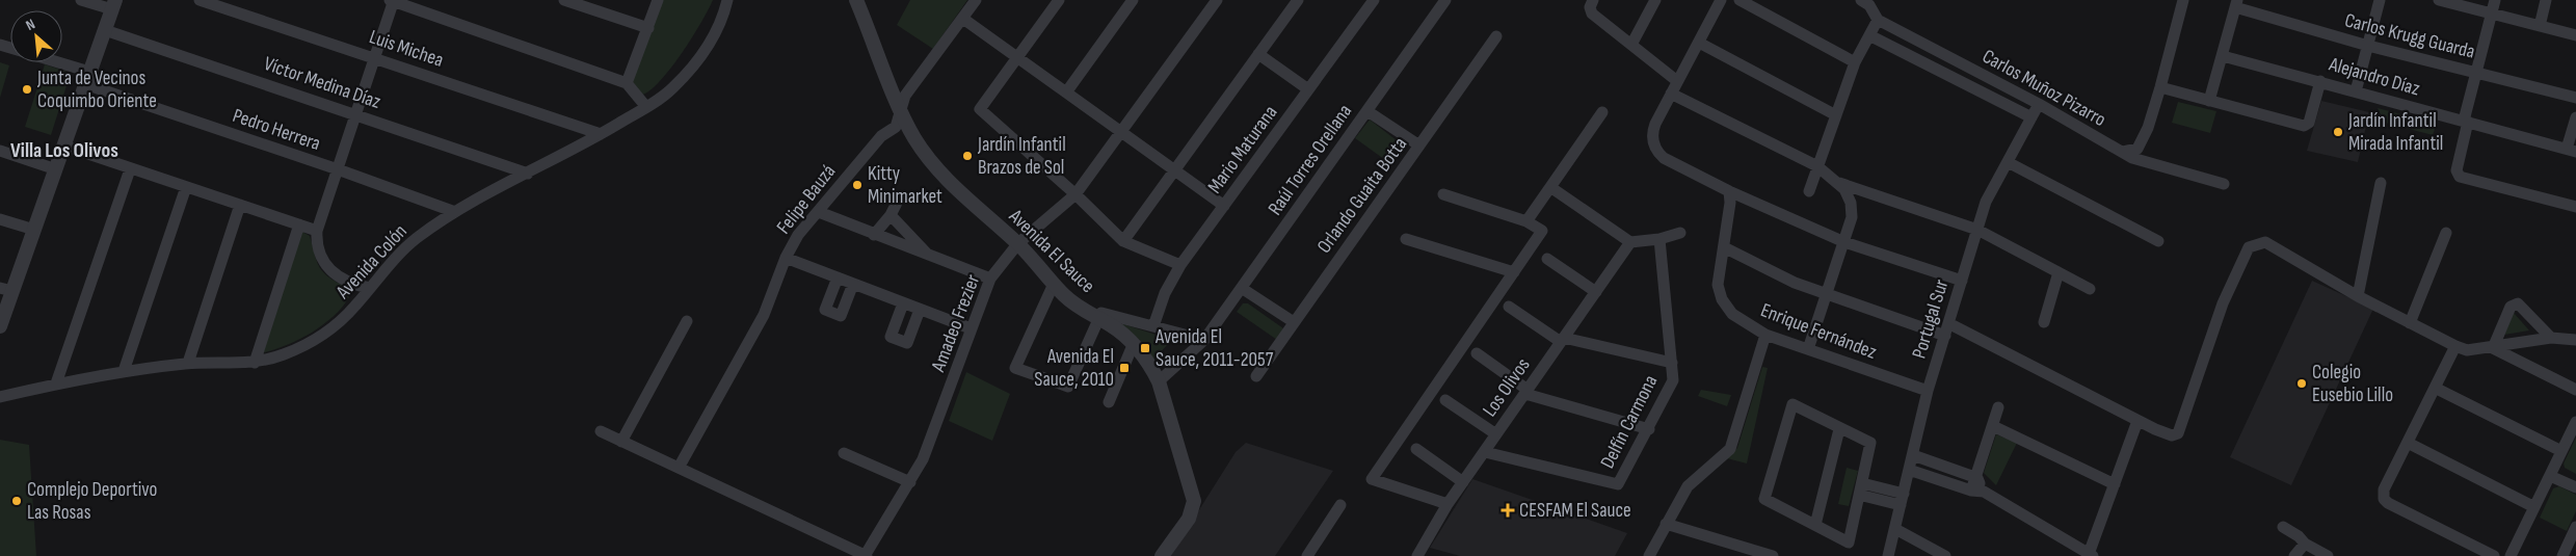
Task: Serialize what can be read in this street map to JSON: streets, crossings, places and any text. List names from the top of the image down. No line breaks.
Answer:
{"streets":{"street":["Carlos Krugg Guarda","Luis Michea","Alejandro Díaz","Víctor Medina Díaz","Carlos Muñoz Pizarro","Pedro Herrera","Mario Maturana","Raúl Torres Orellana","Orlando Guaita Botta","Felipe Bauzá","Avenida El Sauce","Avenida Colón","Portugal Sur","Amadeo Frezier","Enrique Fernández","Los Olivos","Delfín Carmona"]},"crossings":[["Luis Michea","Avenida Colón"],["Víctor Medina Díaz","Avenida Colón"],["Carlos Muñoz Pizarro","Portugal Sur"],["Pedro Herrera","Avenida Colón"],["Raúl Torres Orellana","Avenida El Sauce"],["Felipe Bauzá","Avenida El Sauce"],["Avenida El Sauce","Amadeo Frezier"],["Portugal Sur","Enrique Fernández"],["Los Olivos","Delfín Carmona"]],"districts":["Villa Los Olivos"],"places":{"other":["Junta de Vecinos Coquimbo Oriente","Jardín Infantil Mirada Infantil","Jardín Infantil Brazos de Sol","Kitty Minimarket","Colegio Eusebio Lillo","Complejo Deportivo Las Rosas"],"transit":["Avenida El Sauce, 2011-2057","Avenida El Sauce, 2010"],"health":["CESFAM El Sauce"]},"north":"top left"}
